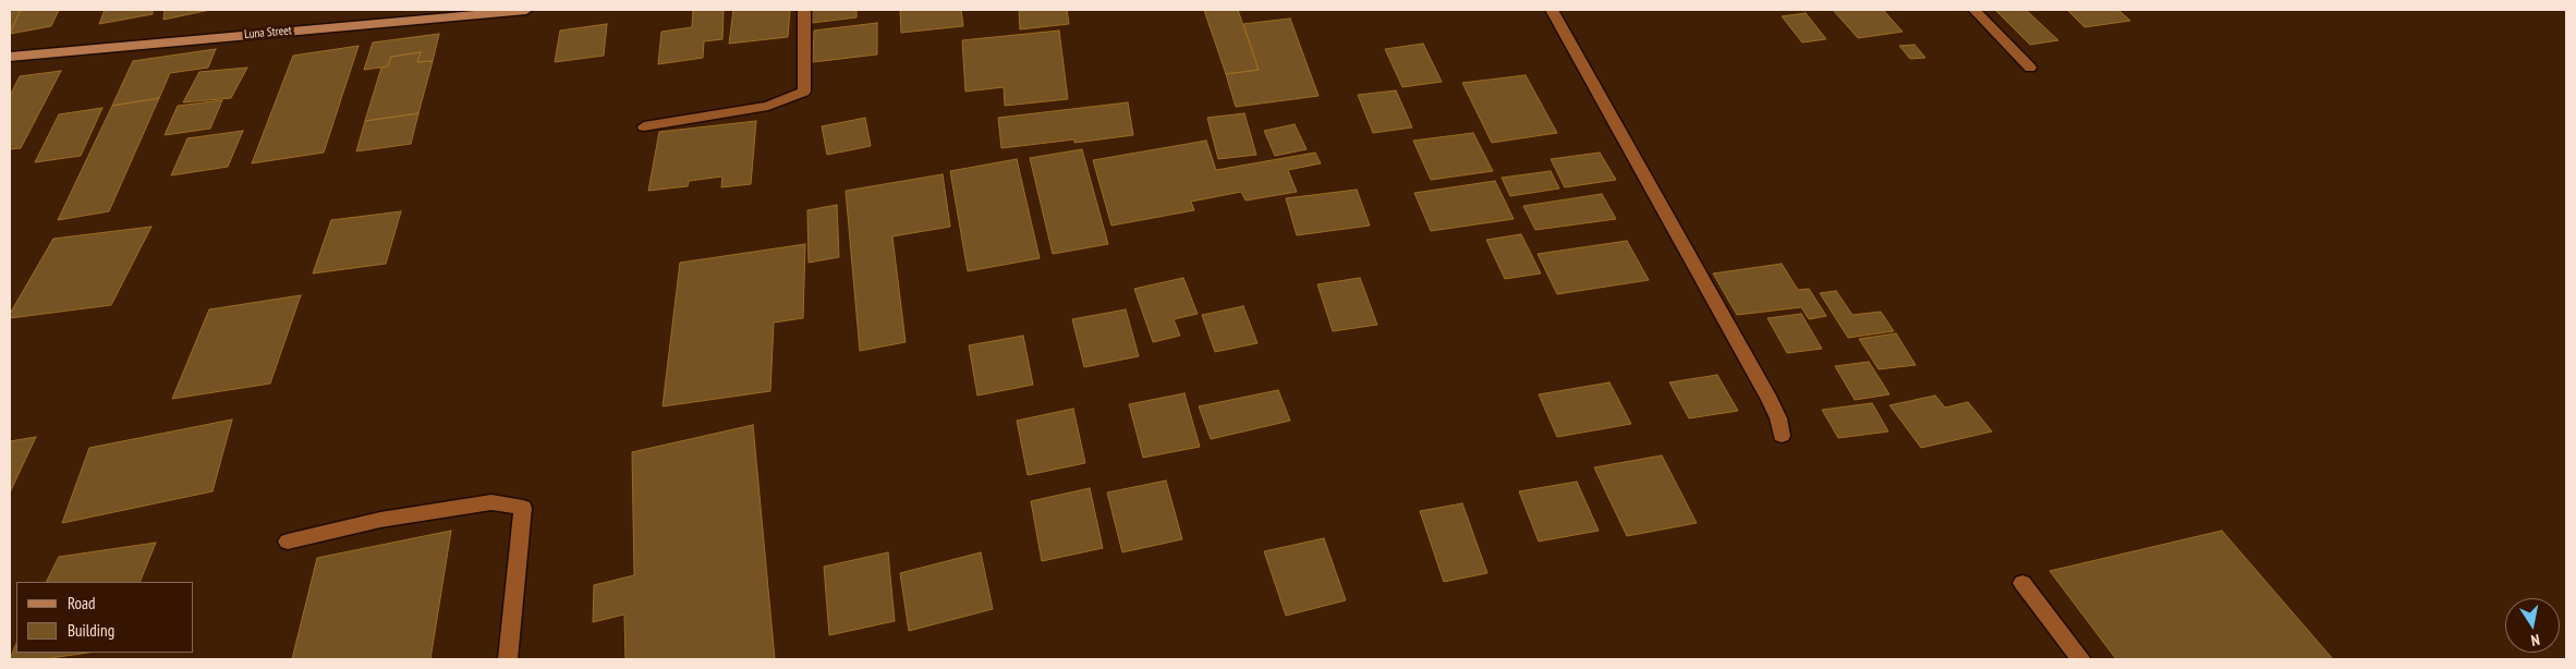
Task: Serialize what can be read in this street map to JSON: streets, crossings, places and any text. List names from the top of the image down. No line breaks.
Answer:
{"streets":{"main road":["Luna Street"]},"legend":["Road","Building"],"north":"bottom"}
